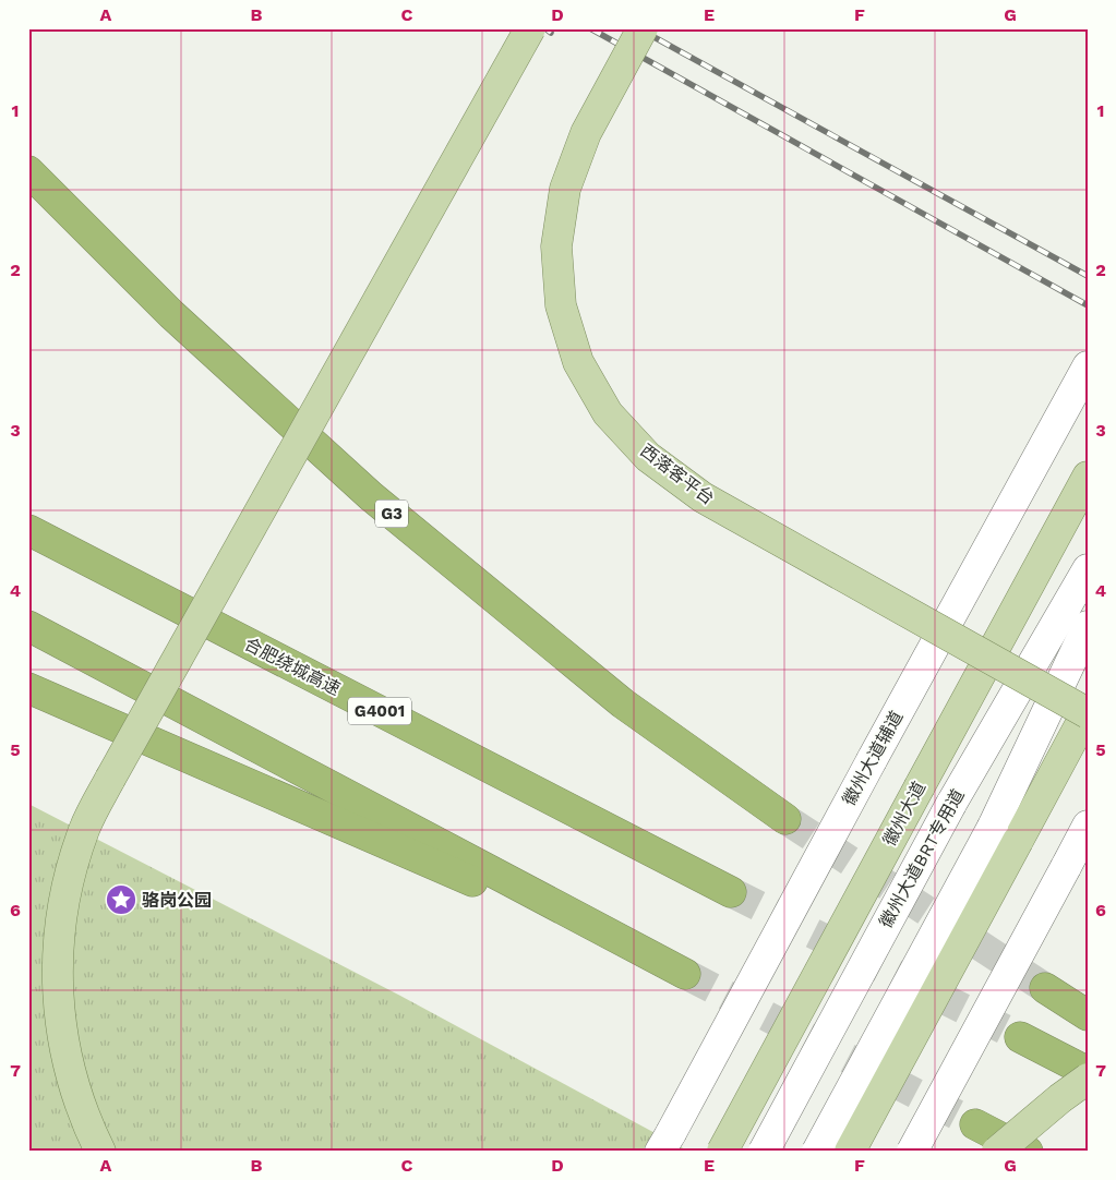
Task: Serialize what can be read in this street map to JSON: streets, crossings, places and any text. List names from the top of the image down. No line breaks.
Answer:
{"streets":{"highway":["G3","合肥绕城高速","G4001"],"main road":["西落客平台","徽州大道"],"street":["徽州大道辅道","徽州大道BRT专用道"]},"places":{"place":["骆岗公园"]},"grid":{"columns":["A","B","C","D","E","F","G"],"rows":["1","2","3","4","5","6","7"]}}
